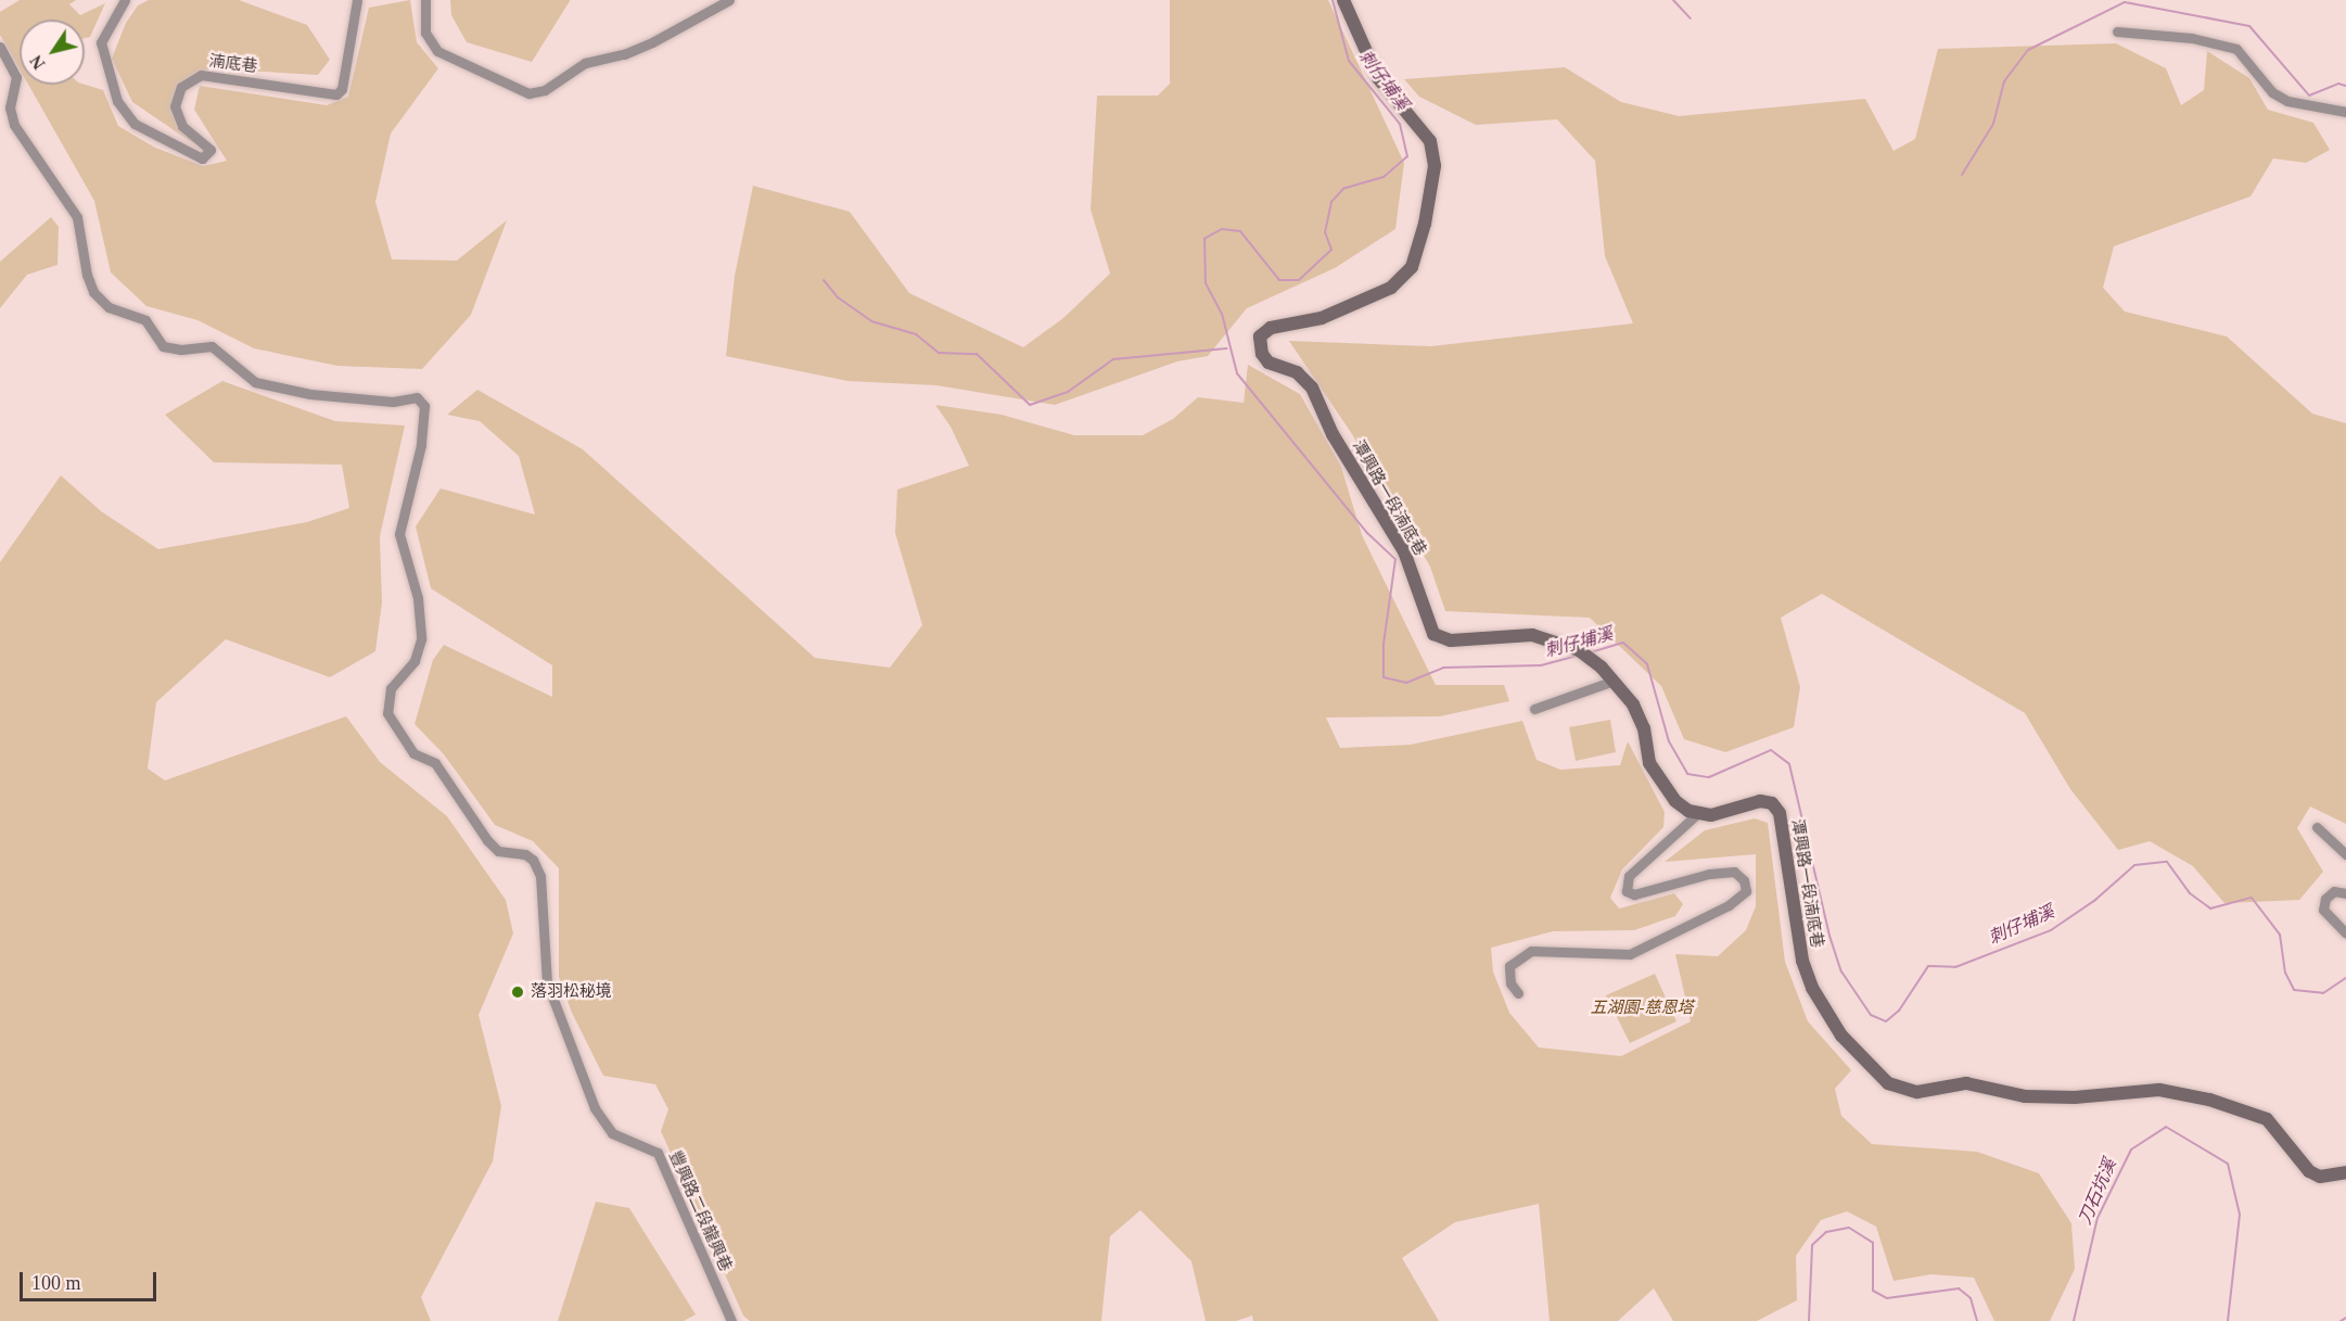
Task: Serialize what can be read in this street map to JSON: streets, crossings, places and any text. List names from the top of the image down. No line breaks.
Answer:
{"streets":{"street":["湳底巷","潭興路一段湳底巷","豐興路二段龍興巷"]},"water":["刺仔埔溪","刀石坑溪"],"parks":["五湖園-慈恩塔"],"places":["落羽松秘境"],"scale_bar":"100 m","north":"bottom left"}
